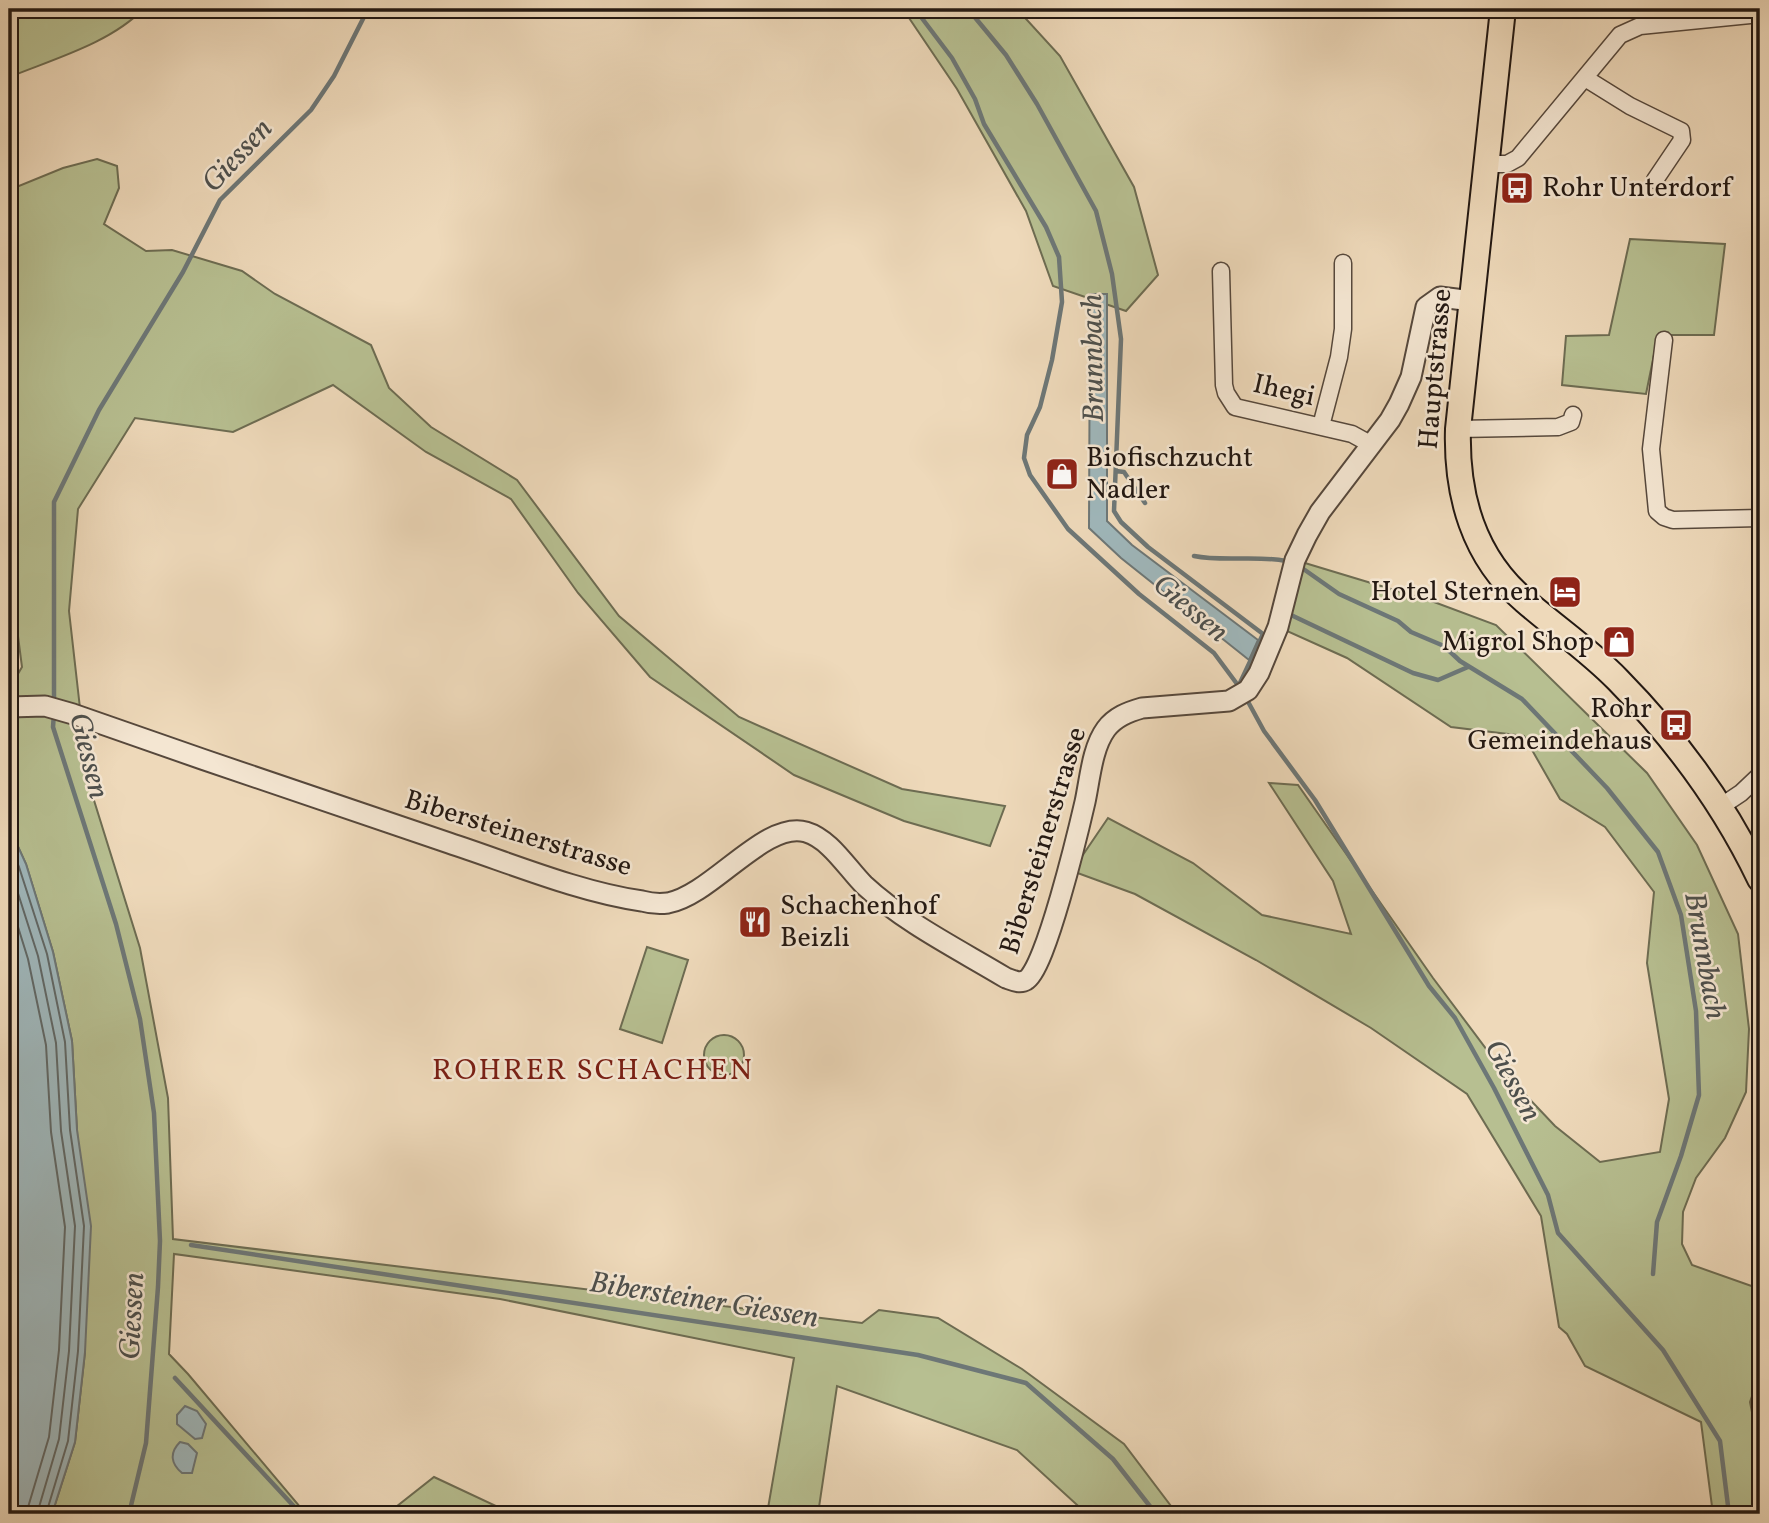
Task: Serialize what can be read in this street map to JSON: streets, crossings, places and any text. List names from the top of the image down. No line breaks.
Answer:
{"streets":{"main road":["Hauptstrasse"],"street":["Ihegi","Bibersteinerstrasse"]},"crossings":[["Hauptstrasse","Bibersteinerstrasse"],["Ihegi","Bibersteinerstrasse"]],"districts":["ROHRER SCHACHEN"],"water":["Giessen","Brunnbach","Bibersteiner Giessen"],"places":{"bus stop":["Rohr Unterdorf","Rohr Gemeindehaus"],"shop":["Biofischzucht Nadler","Migrol Shop"],"hotel":["Hotel Sternen"],"restaurant":["Schachenhof Beizli"]}}
